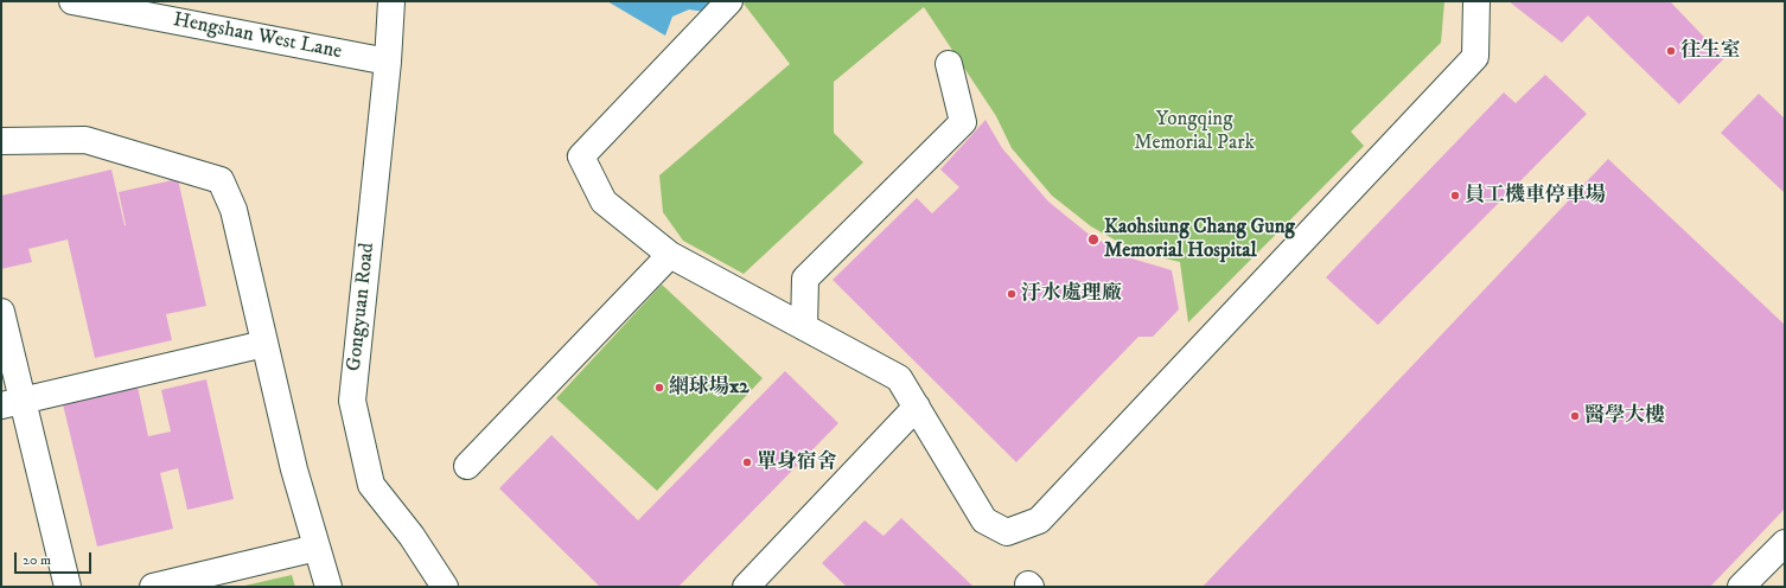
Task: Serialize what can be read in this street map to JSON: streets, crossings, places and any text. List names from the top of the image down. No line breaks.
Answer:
{"streets":{"street":["Hengshan West Lane","Gongyuan Road"]},"crossings":[["Hengshan West Lane","Gongyuan Road"]],"parks":["Yongqing Memorial Park"],"places":["往生室","員工機車停車場","Kaohsiung Chang Gung Memorial Hospital","汙水處理廠","網球場x2","醫學大樓","單身宿舍"],"scale_bar":"20 m"}
